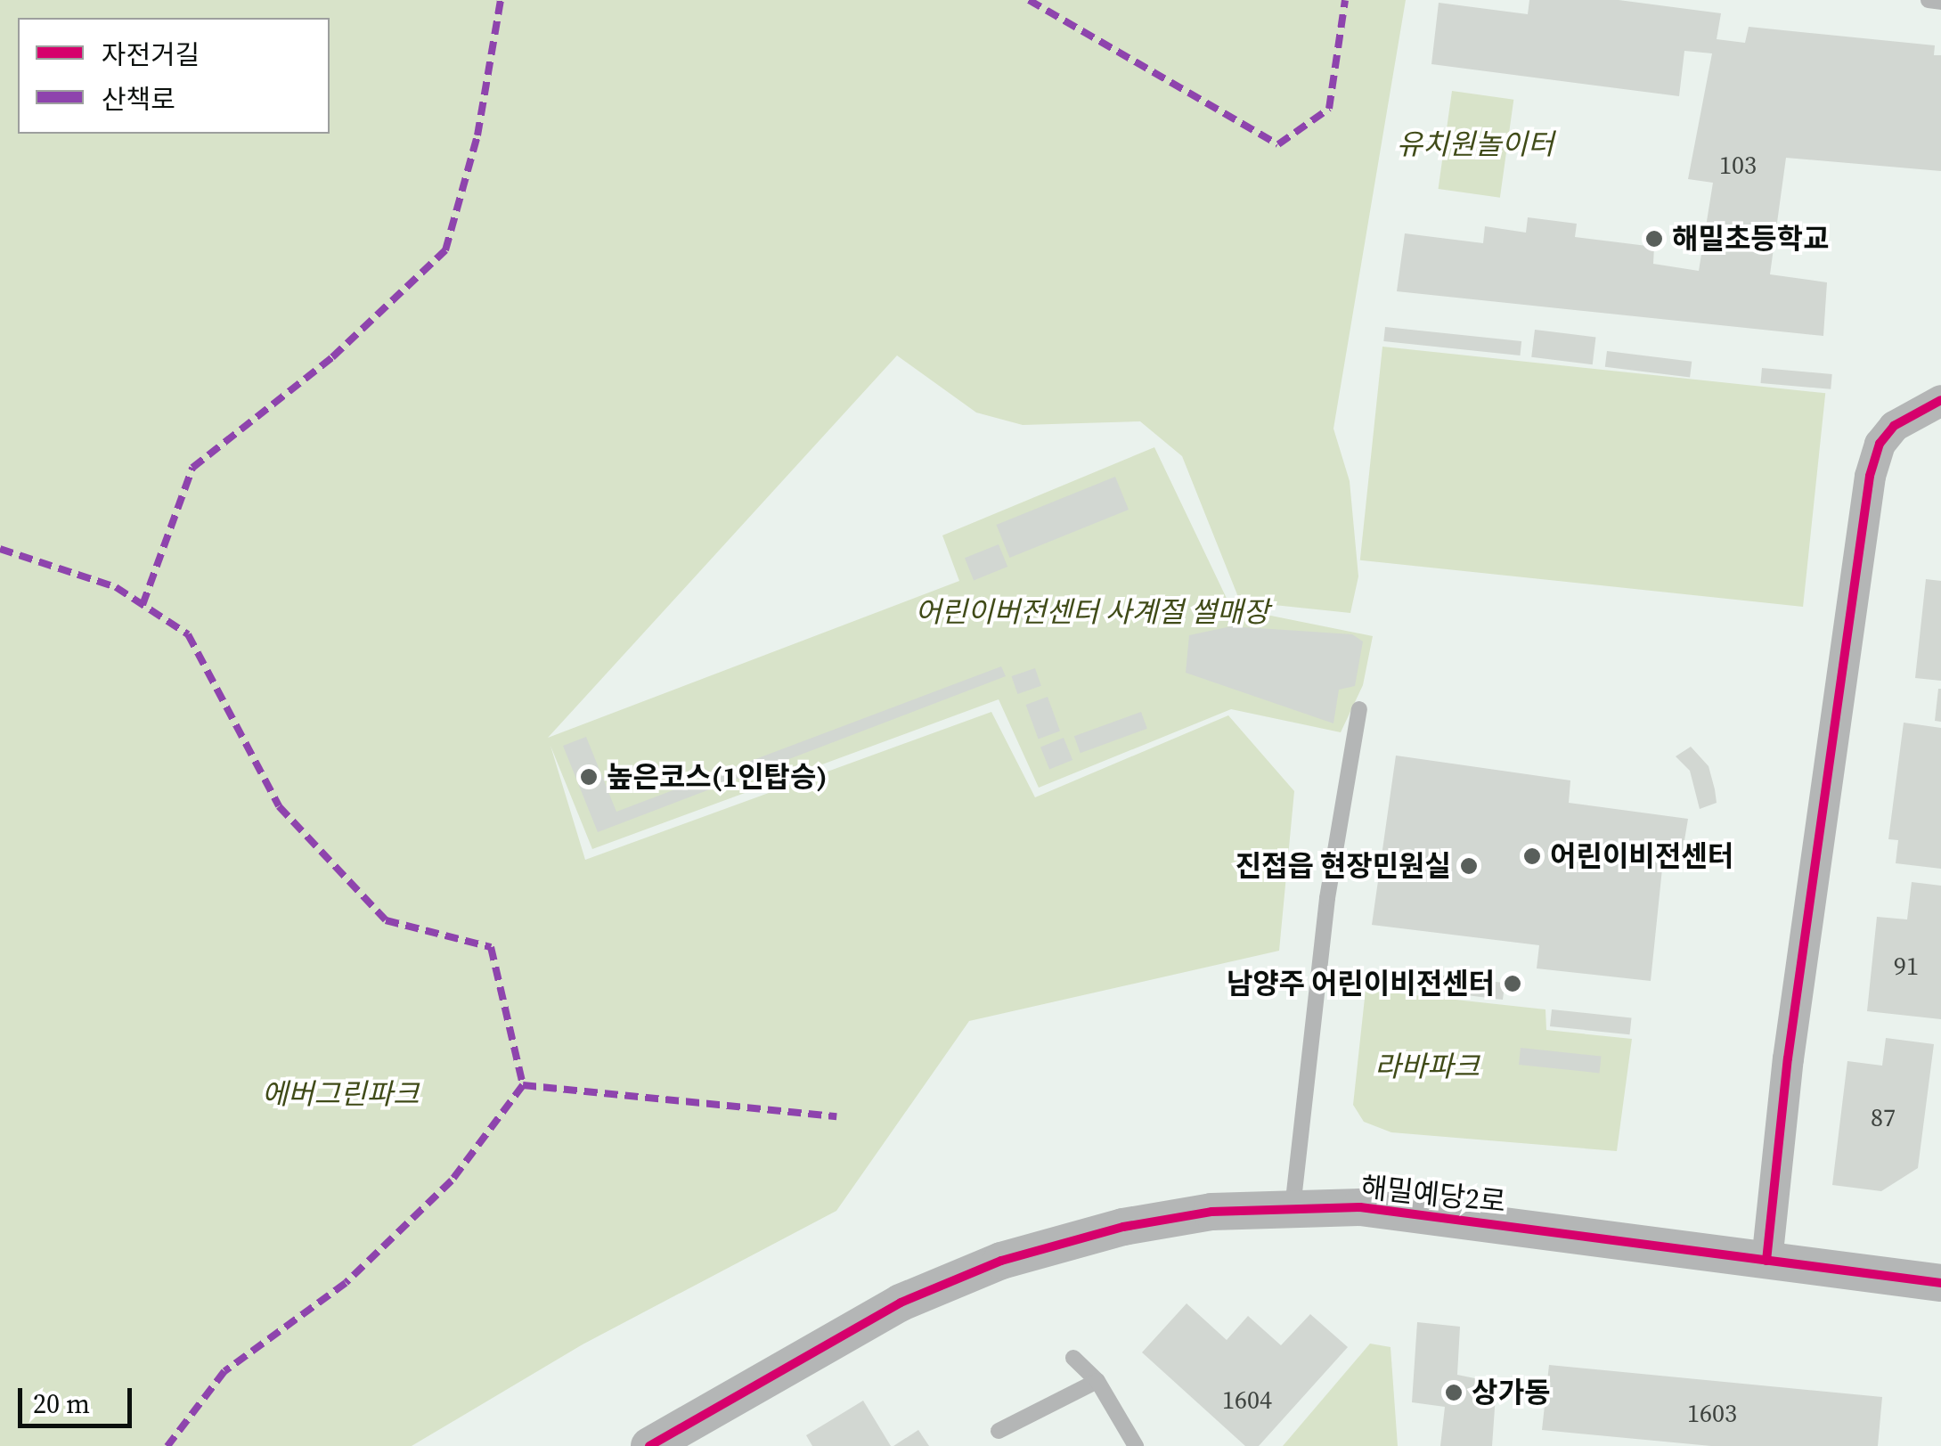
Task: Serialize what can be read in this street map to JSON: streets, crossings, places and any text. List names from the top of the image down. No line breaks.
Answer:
{"streets":{"street":["해밀예당2로"]},"parks":["유치원놀이터","어린이버전센터 사계절 썰매장","라바파크","에버그린파크"],"places":["해밀초등학교","높은코스(1인탑승)","어린이비전센터","진접읍 현장민원실","남양주 어린이비전센터","상가동"],"house_numbers":["103","91","87","1604","1603"],"legend":["자전거길","산책로"],"scale_bar":"20 m"}
